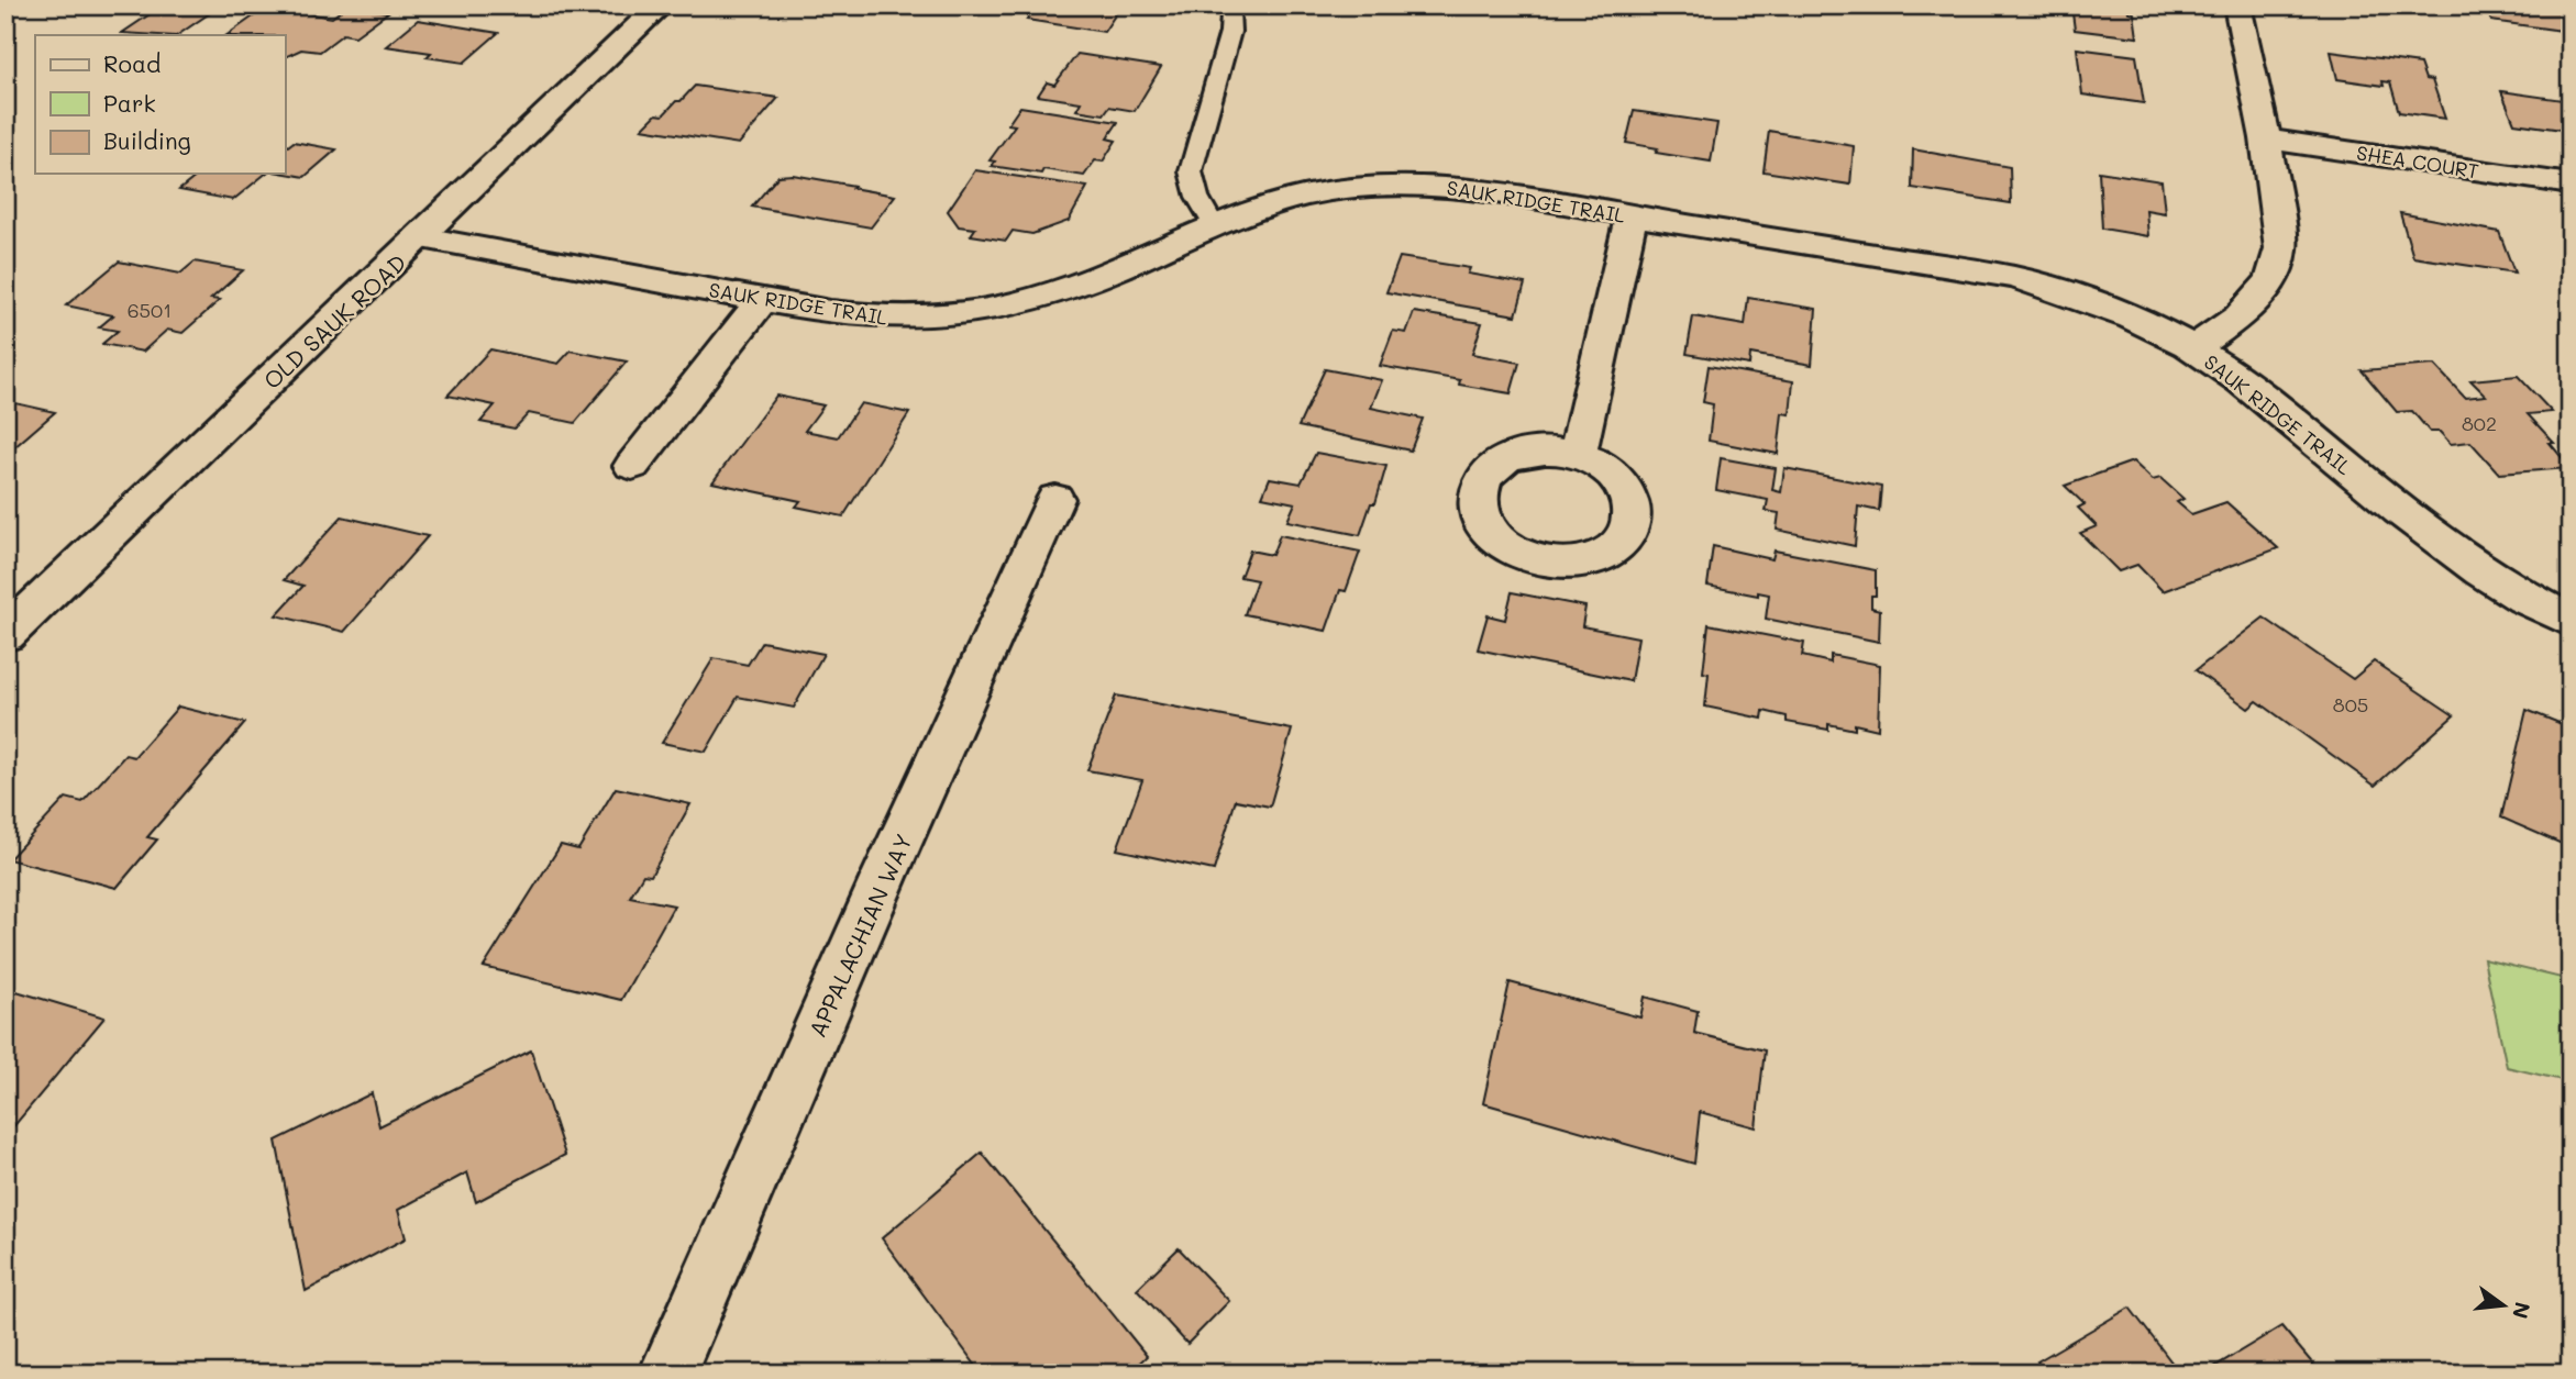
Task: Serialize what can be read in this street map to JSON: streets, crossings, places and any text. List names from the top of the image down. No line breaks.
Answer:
{"streets":{"street":["SHEA COURT","SAUK RIDGE TRAIL","OLD SAUK ROAD","APPALACHIAN WAY"]},"crossings":[["SAUK RIDGE TRAIL","OLD SAUK ROAD"]],"house_numbers":["6501","802","805"],"legend":["Road","Park","Building"],"north":"right"}
